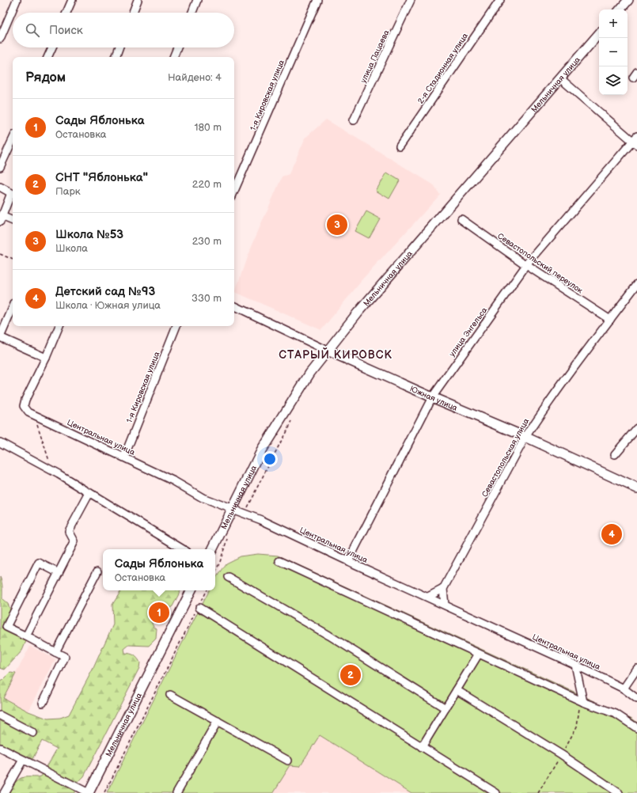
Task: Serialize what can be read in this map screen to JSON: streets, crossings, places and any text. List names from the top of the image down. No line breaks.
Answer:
{"streets":{"main road":["Мельничная улица","Южная улица"],"street":["улица Пацаева","2-я Стадионная улица","1-я Кировская улица","Севастопольский переулок","улица Энгельса","Центральная улица","Севастопольская улица"]},"crossings":[["Мельничная улица","Южная улица"],["Мельничная улица","Центральная улица"],["1-я Кировская улица","Центральная улица"],["Севастопольский переулок","улица Энгельса"],["Севастопольский переулок","Севастопольская улица"],["улица Энгельса","Южная улица"],["улица Энгельса","Центральная улица"],["Южная улица","Севастопольская улица"]],"districts":["СТАРЫЙ КИРОВСК"],"page":{"map_buttons":["+","−"],"search":"Поиск","heading":["Рядом","Найдено: 4"],"list":[{"mark":"1","name":"Сады Яблонька","note":"Остановка","value":"180 m"},{"mark":"2","name":"СНТ \"Яблонька\"","note":"Парк","value":"220 m"},{"mark":"3","name":"Школа №53","note":"Школа","value":"230 m"},{"mark":"4","name":"Детский сад №93","note":"Школа · Южная улица","value":"330 m"}],"pins":["3","4","1","2"],"popup":["Сады Яблонька","Остановка"]}}
